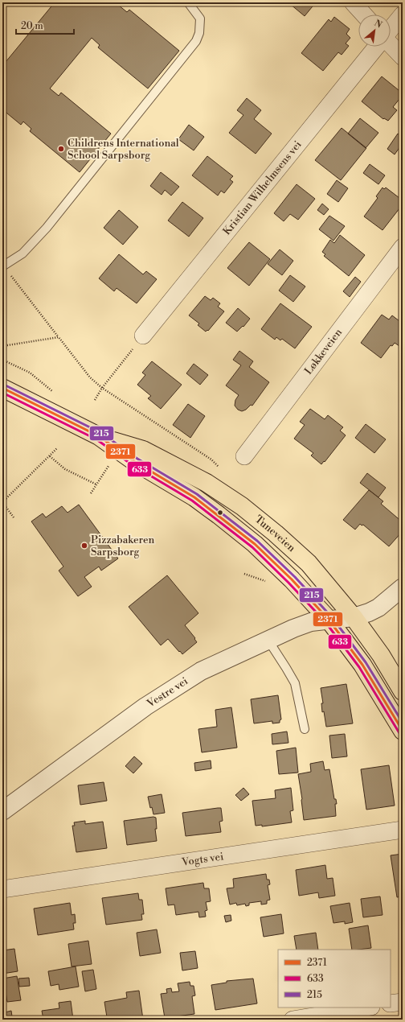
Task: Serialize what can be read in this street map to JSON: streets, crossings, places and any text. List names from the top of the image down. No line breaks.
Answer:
{"streets":{"main road":["Tuneveien"],"street":["Kristian Wilhelmsens vei","Løkkeveien","Vestre vei","Vogts vei"]},"crossings":[["Tuneveien","Vestre vei"]],"places":["Childrens International School Sarpsborg","Pizzabakeren Sarpsborg"],"lines":["transit line 215","transit line 2371","transit line 633"],"legend":["2371","633","215"],"scale_bar":"20 m","north":"top right"}
